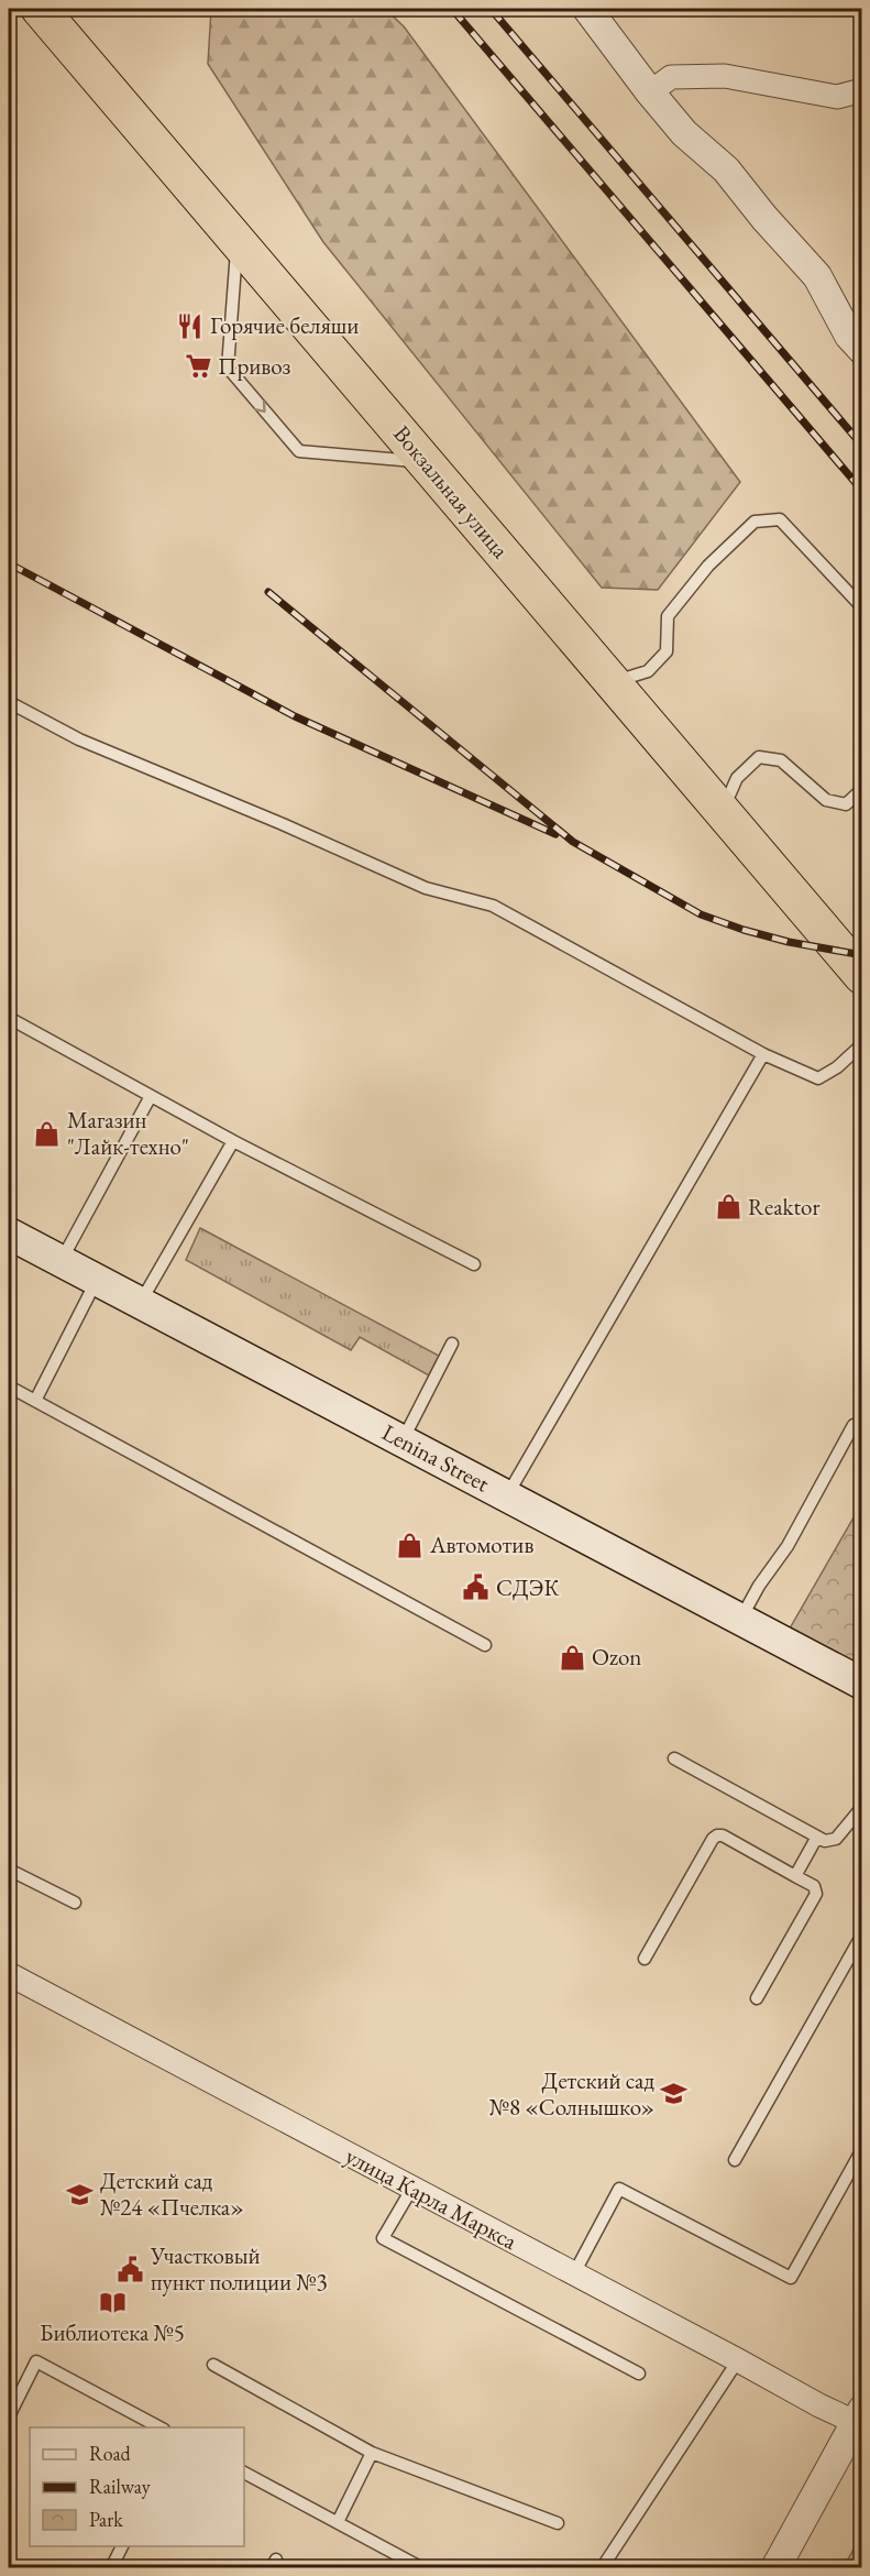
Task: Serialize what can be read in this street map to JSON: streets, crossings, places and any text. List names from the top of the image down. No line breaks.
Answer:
{"streets":{"highway":["Вокзальная улица"],"main road":["Lenina Street"],"street":["улица Карла Маркса"]},"places":{"restaurant":["Горячие беляши"],"supermarket":["Привоз"],"shop":["Магазин \"Лайк-техно\"","Reaktor","Автомотив","Ozon"],"public building":["СДЭК","Участковый пункт полиции №3"],"school or university":["Детский сад №8 «Солнышко»","Детский сад №24 «Пчелка»"],"library":["Библиотека №5"]},"legend":["Road","Railway","Park"]}
